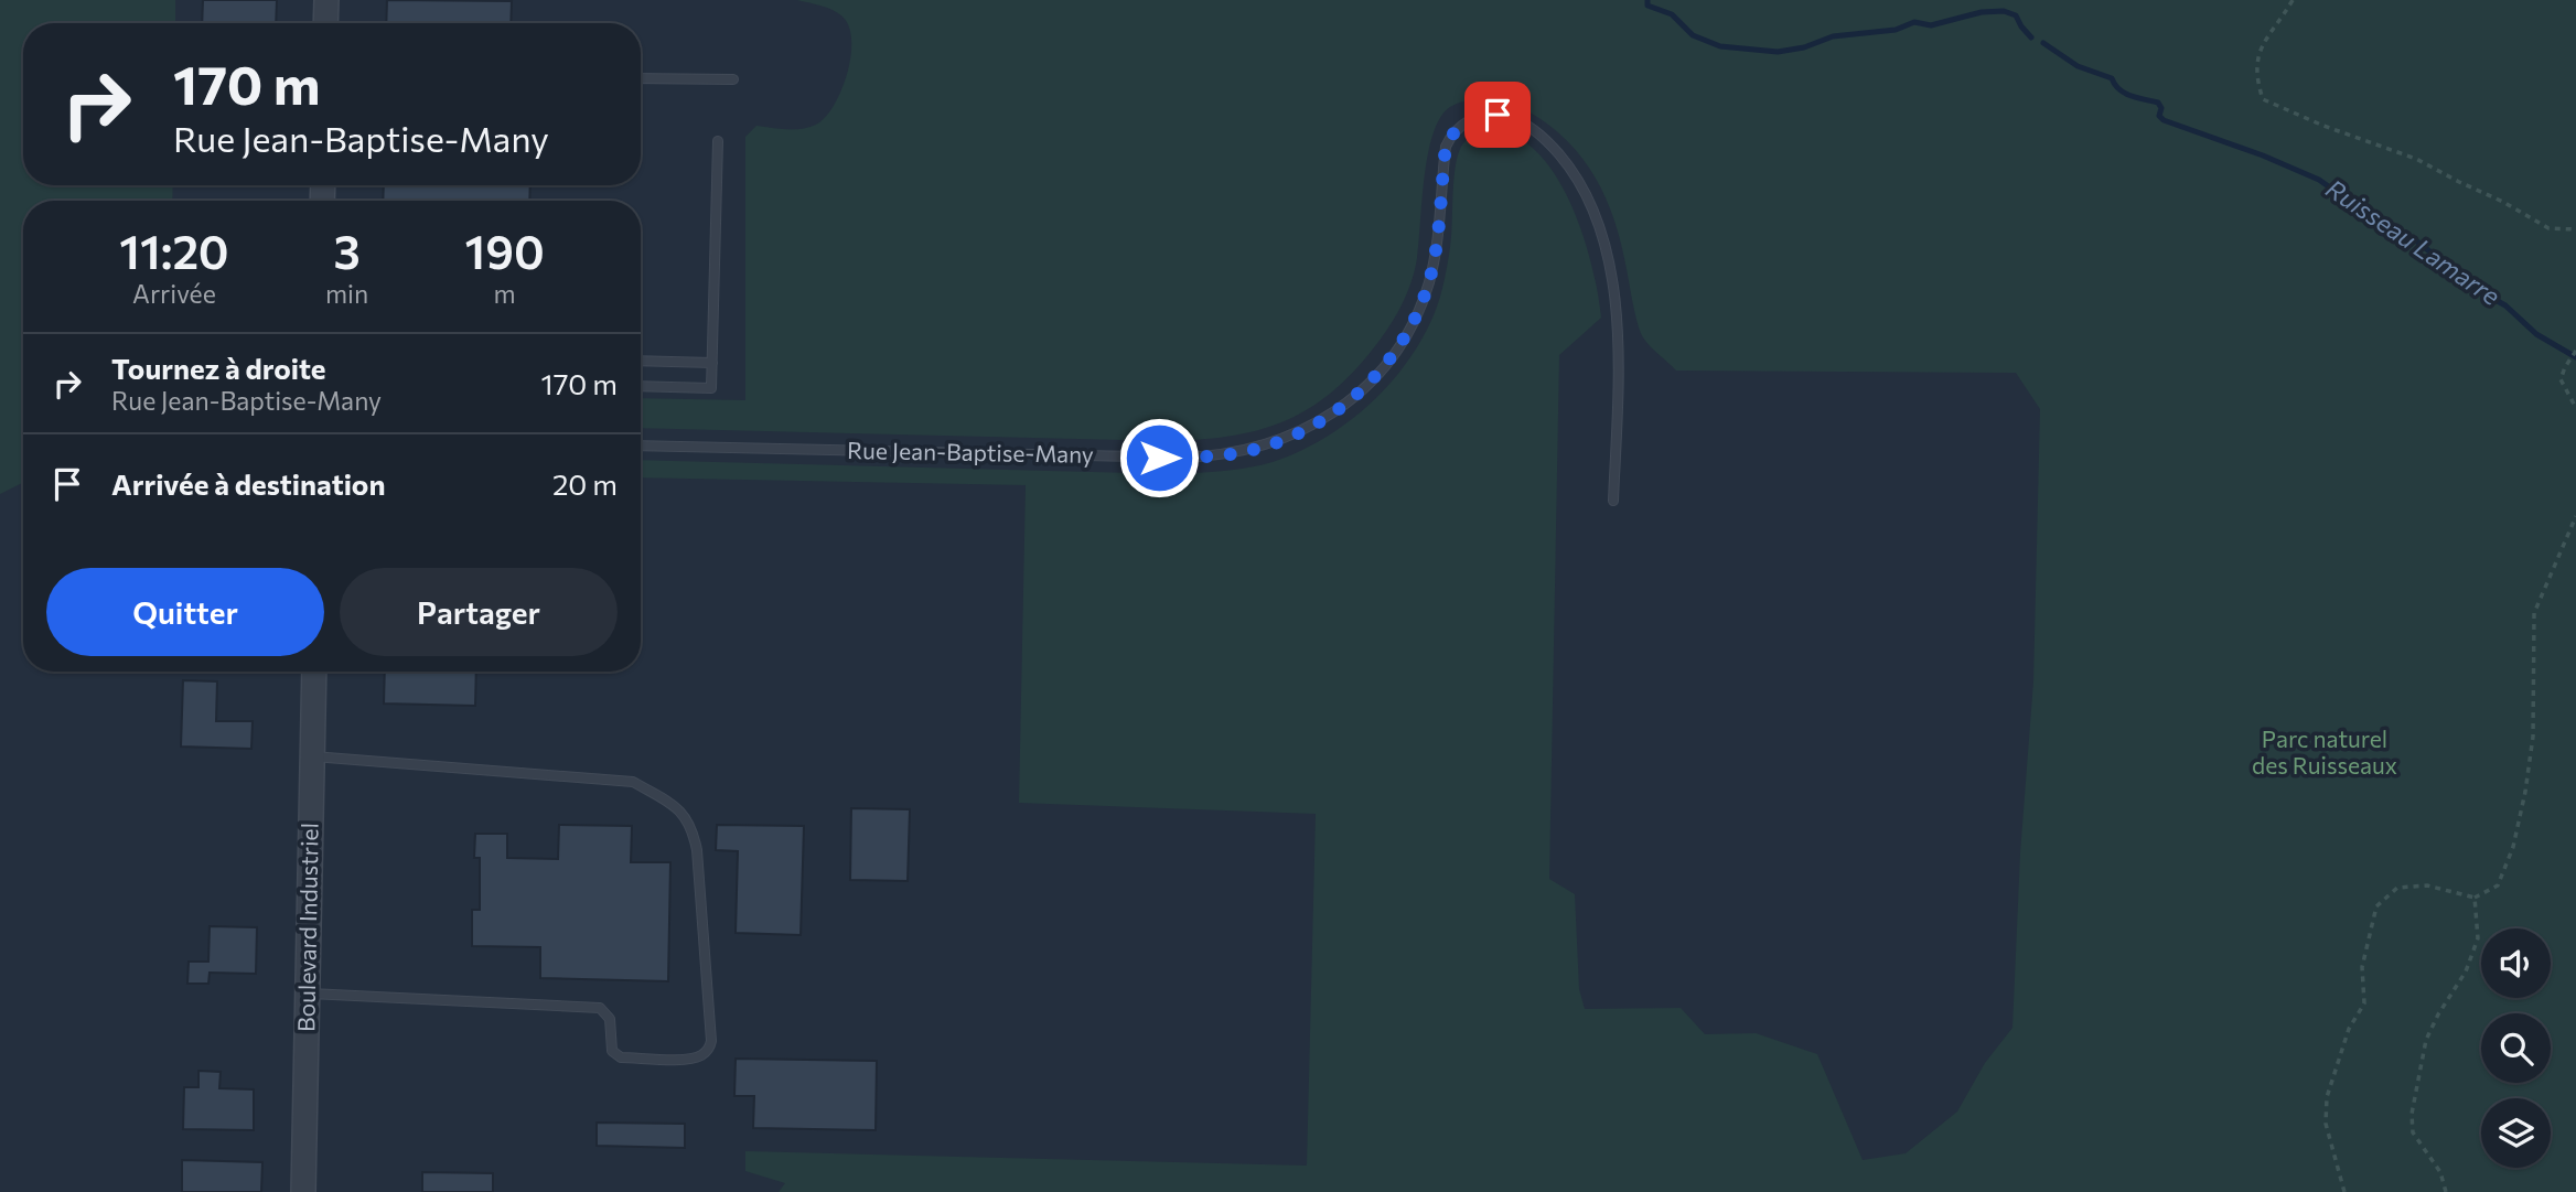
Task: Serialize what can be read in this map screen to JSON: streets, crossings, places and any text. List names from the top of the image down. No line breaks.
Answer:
{"streets":{"street":["Boulevard Industriel"],"lane":["Rue Jean-Baptise-Many"]},"water":["Ruisseau Lamarre"],"parks":["Parc naturel des Ruisseaux"],"page":{"turn":["170 m","Rue Jean-Baptise-Many"],"eta":["11:20","Arrivée","3","min","190","m"],"list":[{"name":"Tournez à droite","note":"Rue Jean-Baptise-Many","value":"170 m"},{"name":"Arrivée à destination","value":"20 m"}],"buttons":["Quitter","Partager"]}}
